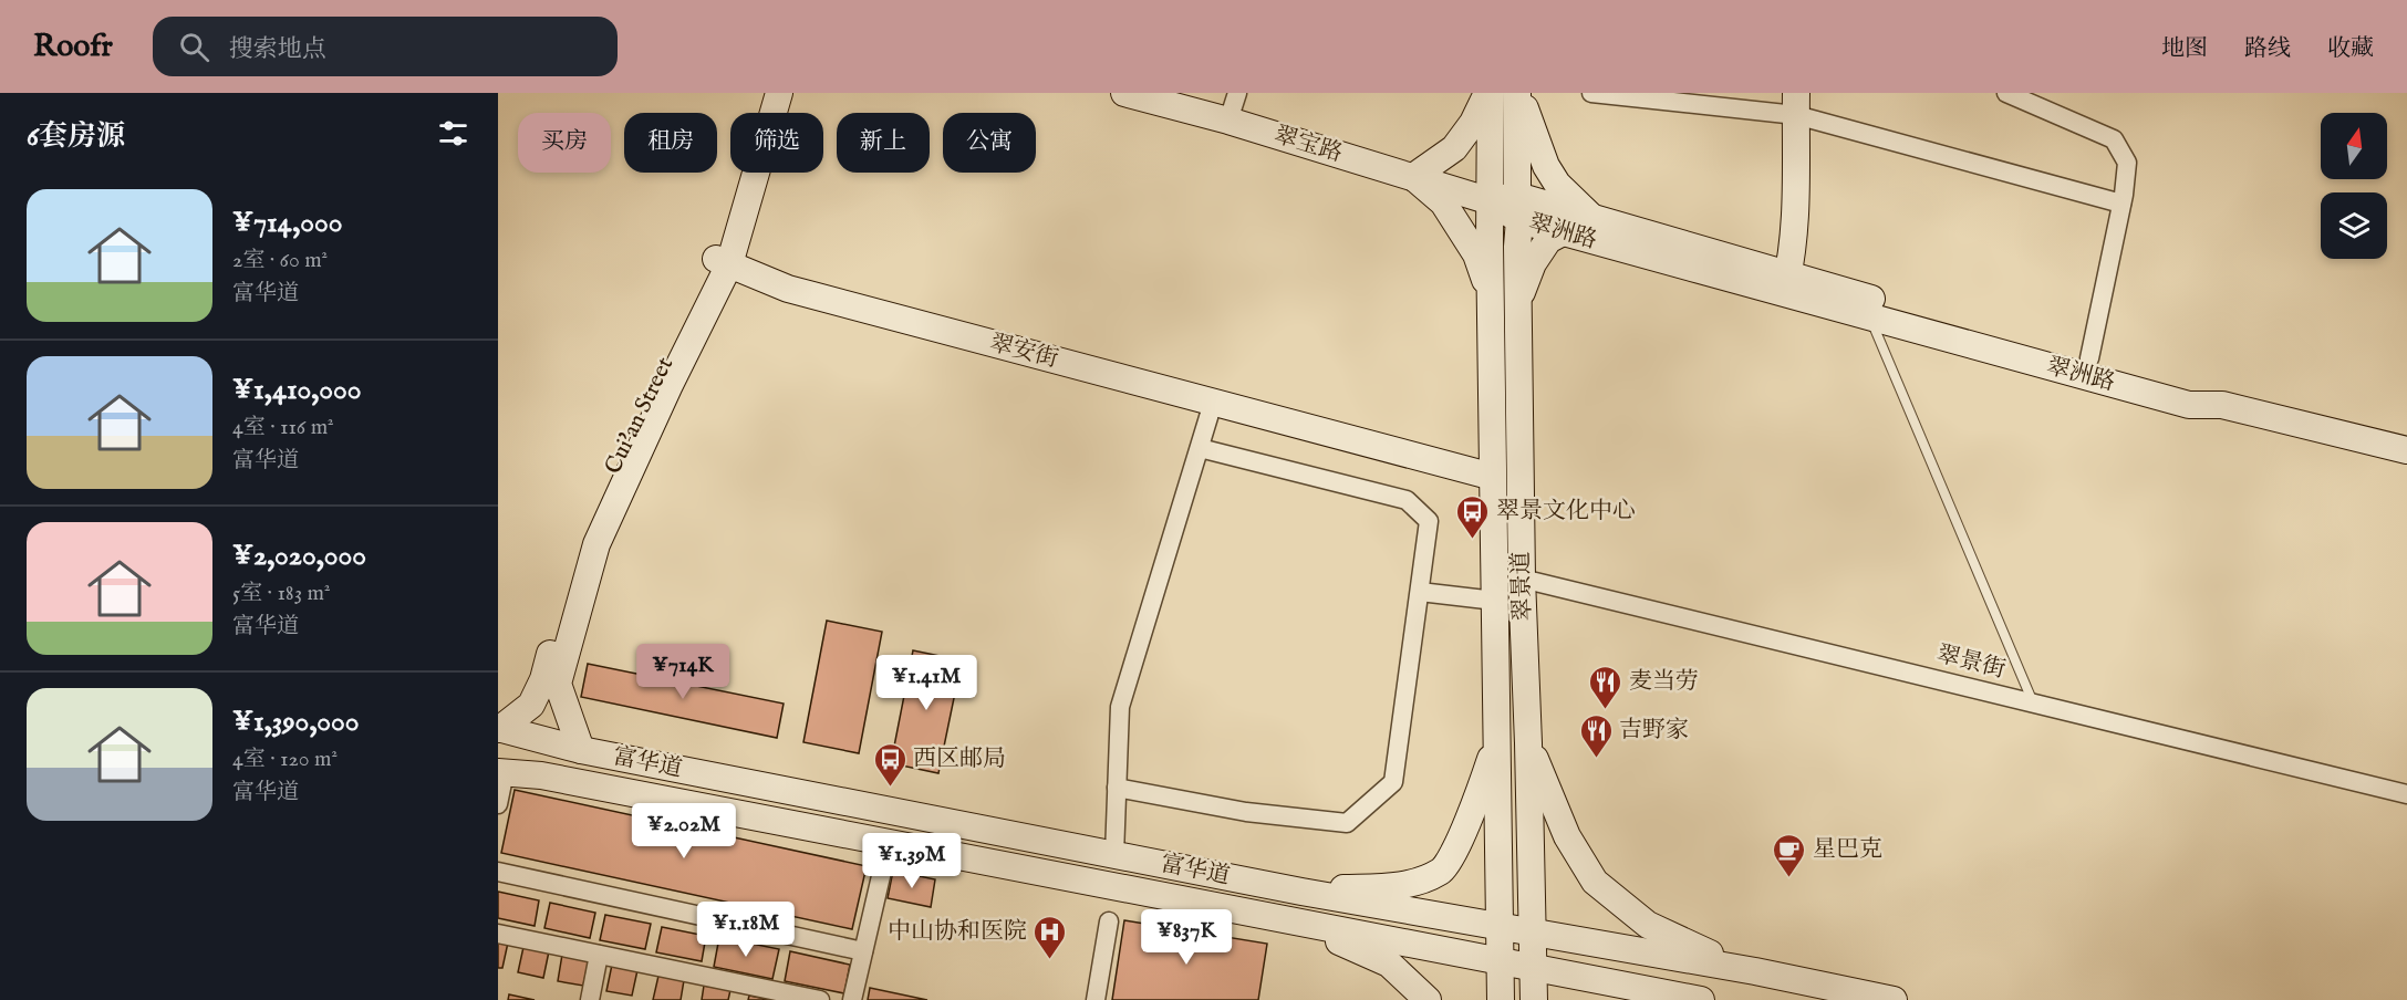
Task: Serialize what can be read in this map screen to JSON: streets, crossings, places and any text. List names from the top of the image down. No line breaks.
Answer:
{"streets":{"street":["翠宝路","翠洲路","翠安街","Cui'an Street","翠景道","翠景街","富华道"]},"crossings":[["翠宝路","翠洲路"],["翠宝路","翠景道"],["翠洲路","翠景道"],["翠安街","Cui'an Street"],["翠安街","翠景道"],["Cui'an Street","富华道"],["翠景道","翠景街"],["翠景道","富华道"]],"places":{"bus stop":["翠景文化中心","西区邮局"],"restaurant":["麦当劳","吉野家"],"cafe":["星巴克"],"hospital":["中山协和医院"]},"north":"top","page":{"header":"Roofr","search":"搜索地点","nav":["地图","路线","收藏"],"heading":"6套房源","chip":["买房","租房","筛选","新上","公寓"],"list":[{"name":"¥714,000","note":"2室 · 60 m² · 富华道"},{"name":"¥1,410,000","note":"4室 · 116 m² · 富华道"},{"name":"¥2,020,000","note":"5室 · 183 m² · 富华道"},{"name":"¥1,390,000","note":"4室 · 120 m² · 富华道"}],"price":["¥714K","¥1.41M","¥2.02M","¥1.39M","¥1.18M","¥837K"]}}
